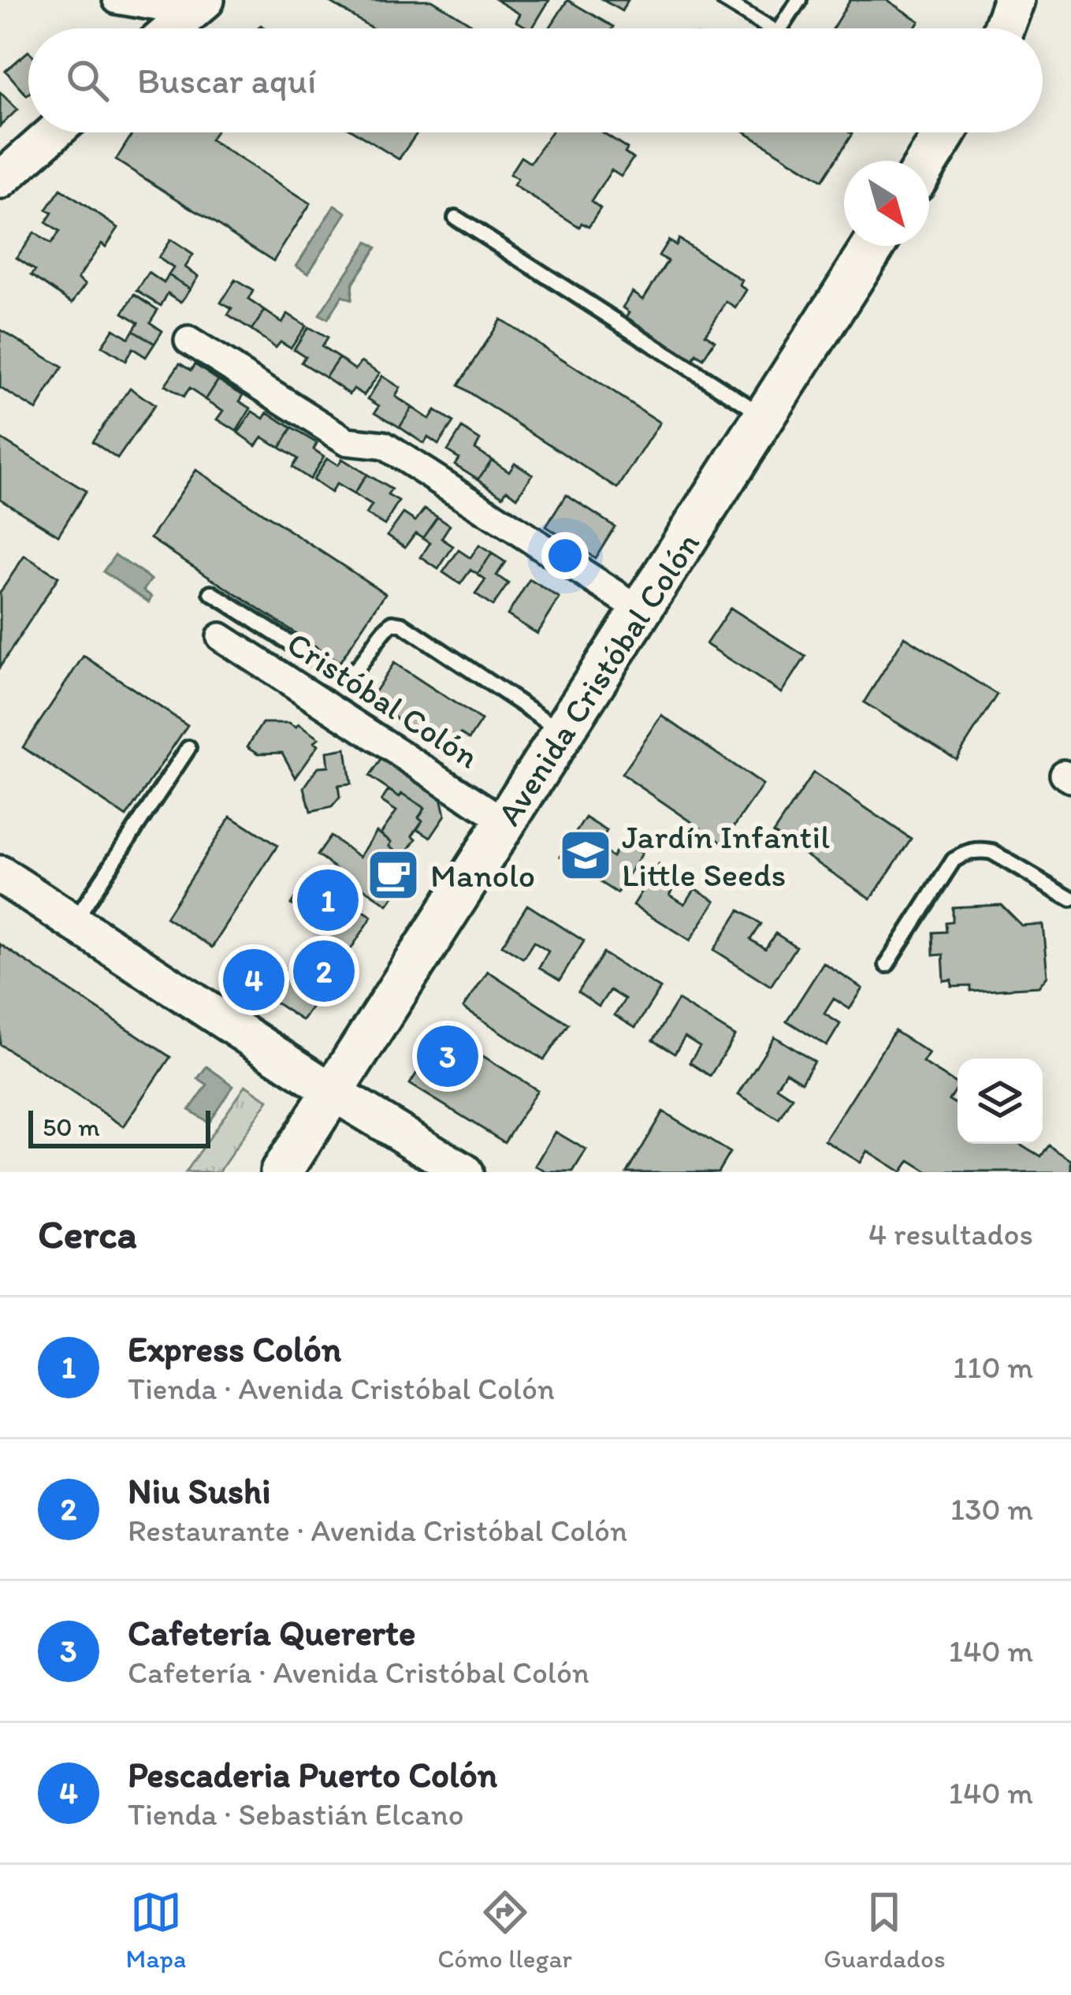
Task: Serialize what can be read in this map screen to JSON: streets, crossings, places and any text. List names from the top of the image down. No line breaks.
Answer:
{"streets":{"main road":["Avenida Cristóbal Colón"],"street":["Cristóbal Colón"]},"crossings":[["Avenida Cristóbal Colón","Cristóbal Colón"]],"places":{"school or university":["Jardín Infantil Little Seeds"],"cafe":["Manolo"]},"scale_bar":"50 m","north":"bottom right","page":{"search":"Buscar aquí","pins":["1","2","4","3"],"scale":"50 m","heading":["Cerca","4 resultados"],"list":[{"mark":"1","name":"Express Colón","note":"Tienda · Avenida Cristóbal Colón","value":"110 m"},{"mark":"2","name":"Niu Sushi","note":"Restaurante · Avenida Cristóbal Colón","value":"130 m"},{"mark":"3","name":"Cafetería Quererte","note":"Cafetería · Avenida Cristóbal Colón","value":"140 m"},{"mark":"4","name":"Pescaderia Puerto Colón","note":"Tienda · Sebastián Elcano","value":"140 m"}],"nav":["Mapa","Cómo llegar","Guardados"]}}
